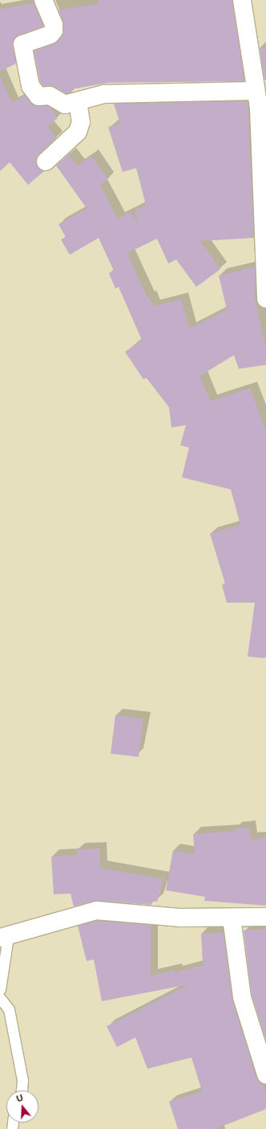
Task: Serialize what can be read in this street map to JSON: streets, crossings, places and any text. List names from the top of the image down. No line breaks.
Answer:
{"north":"top"}
